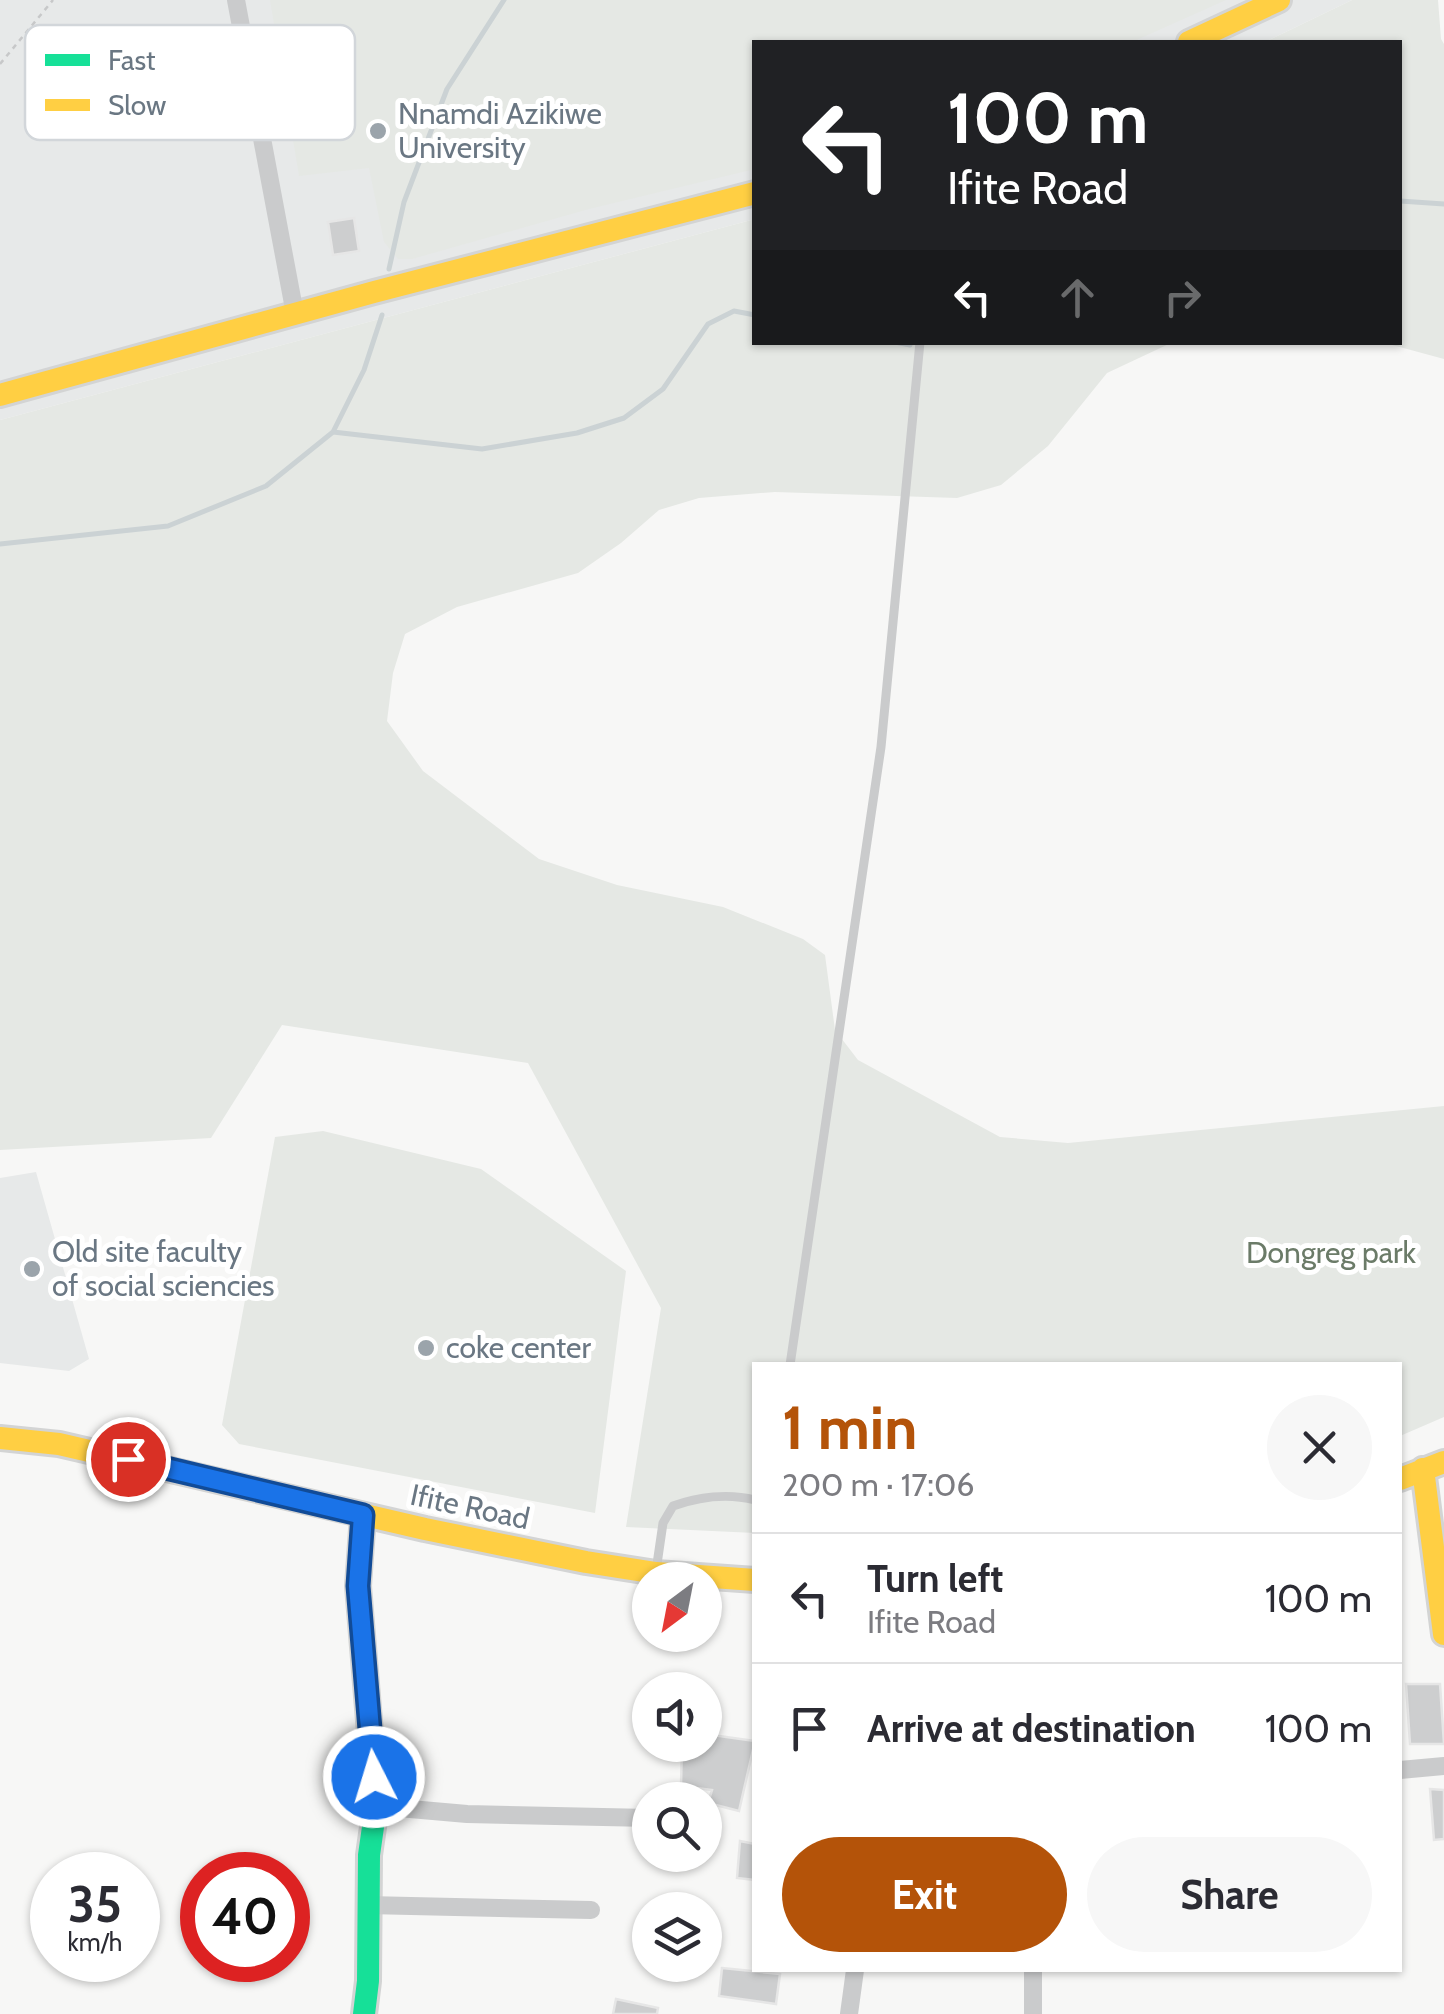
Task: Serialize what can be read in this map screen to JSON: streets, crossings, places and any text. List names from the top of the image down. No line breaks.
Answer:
{"streets":{"street":["Ifite Road"]},"parks":["Dongreg park"],"places":["Nnamdi Azikiwe University","Old site faculty of social sciencies","coke center"],"legend":["Fast","Slow"],"north":"bottom left","page":{"turn":["100 m","Ifite Road"],"heading":["1 min","200 m · 17:06"],"list":[{"name":"Turn left","note":"Ifite Road","value":"100 m"},{"name":"Arrive at destination","value":"100 m"}],"buttons":["Exit","Share"],"speed":"35 km/h","limit":"40"}}
